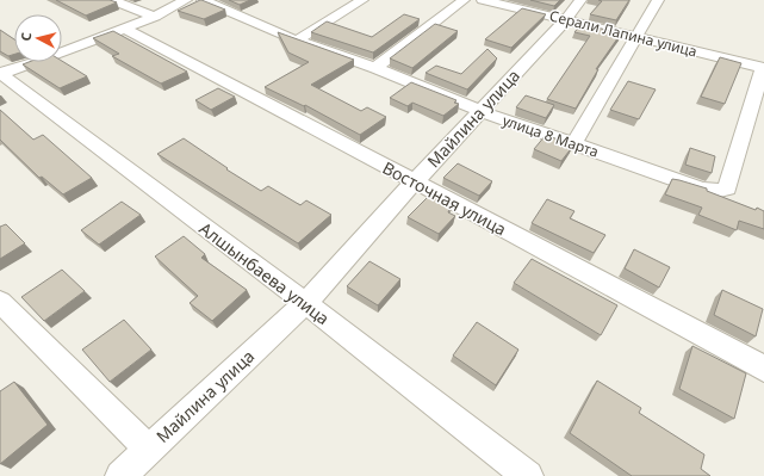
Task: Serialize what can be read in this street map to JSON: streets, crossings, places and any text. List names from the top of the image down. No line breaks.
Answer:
{"streets":{"street":["Серали Лапина улица","Майлина улица","улица 8 Марта","Восточная улица","Алшынбаева улица"]},"crossings":[["Серали Лапина улица","Майлина улица"],["Серали Лапина улица","улица 8 Марта"],["Майлина улица","улица 8 Марта"],["Майлина улица","Восточная улица"],["Майлина улица","Алшынбаева улица"]],"north":"left"}
